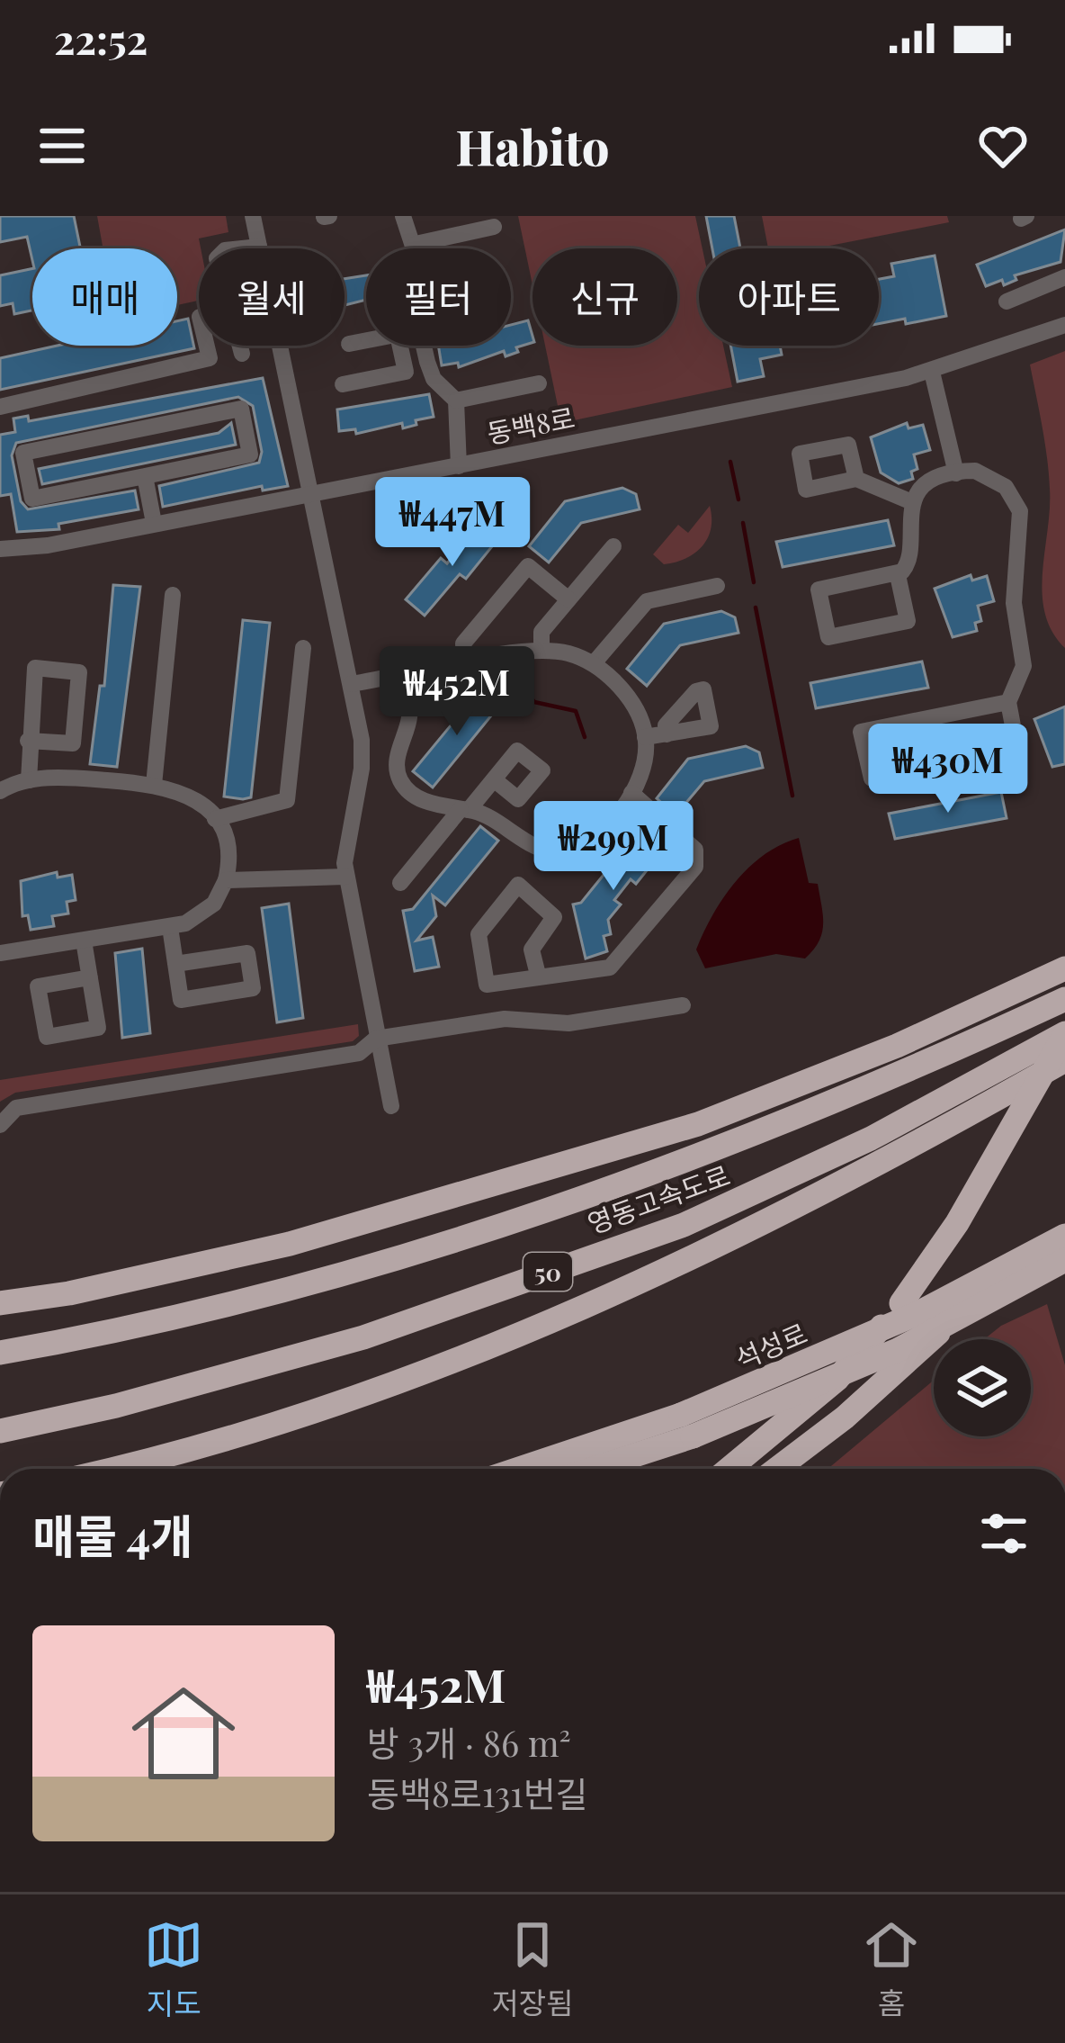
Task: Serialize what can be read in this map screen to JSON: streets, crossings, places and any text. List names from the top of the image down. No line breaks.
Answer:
{"streets":{"highway":["영동고속도로","50","석성로"],"street":["동백8로"]},"page":{"status":"22:52","header":"Habito","chip":["매매","월세","필터","신규","아파트"],"price":["₩447M","₩452M","₩430M","₩299M"],"heading":"매물 4개","list":[{"name":"₩452M","note":"방 3개 · 86 m² · 동백8로131번길"}],"tabs":["지도","저장됨","홈"]}}
